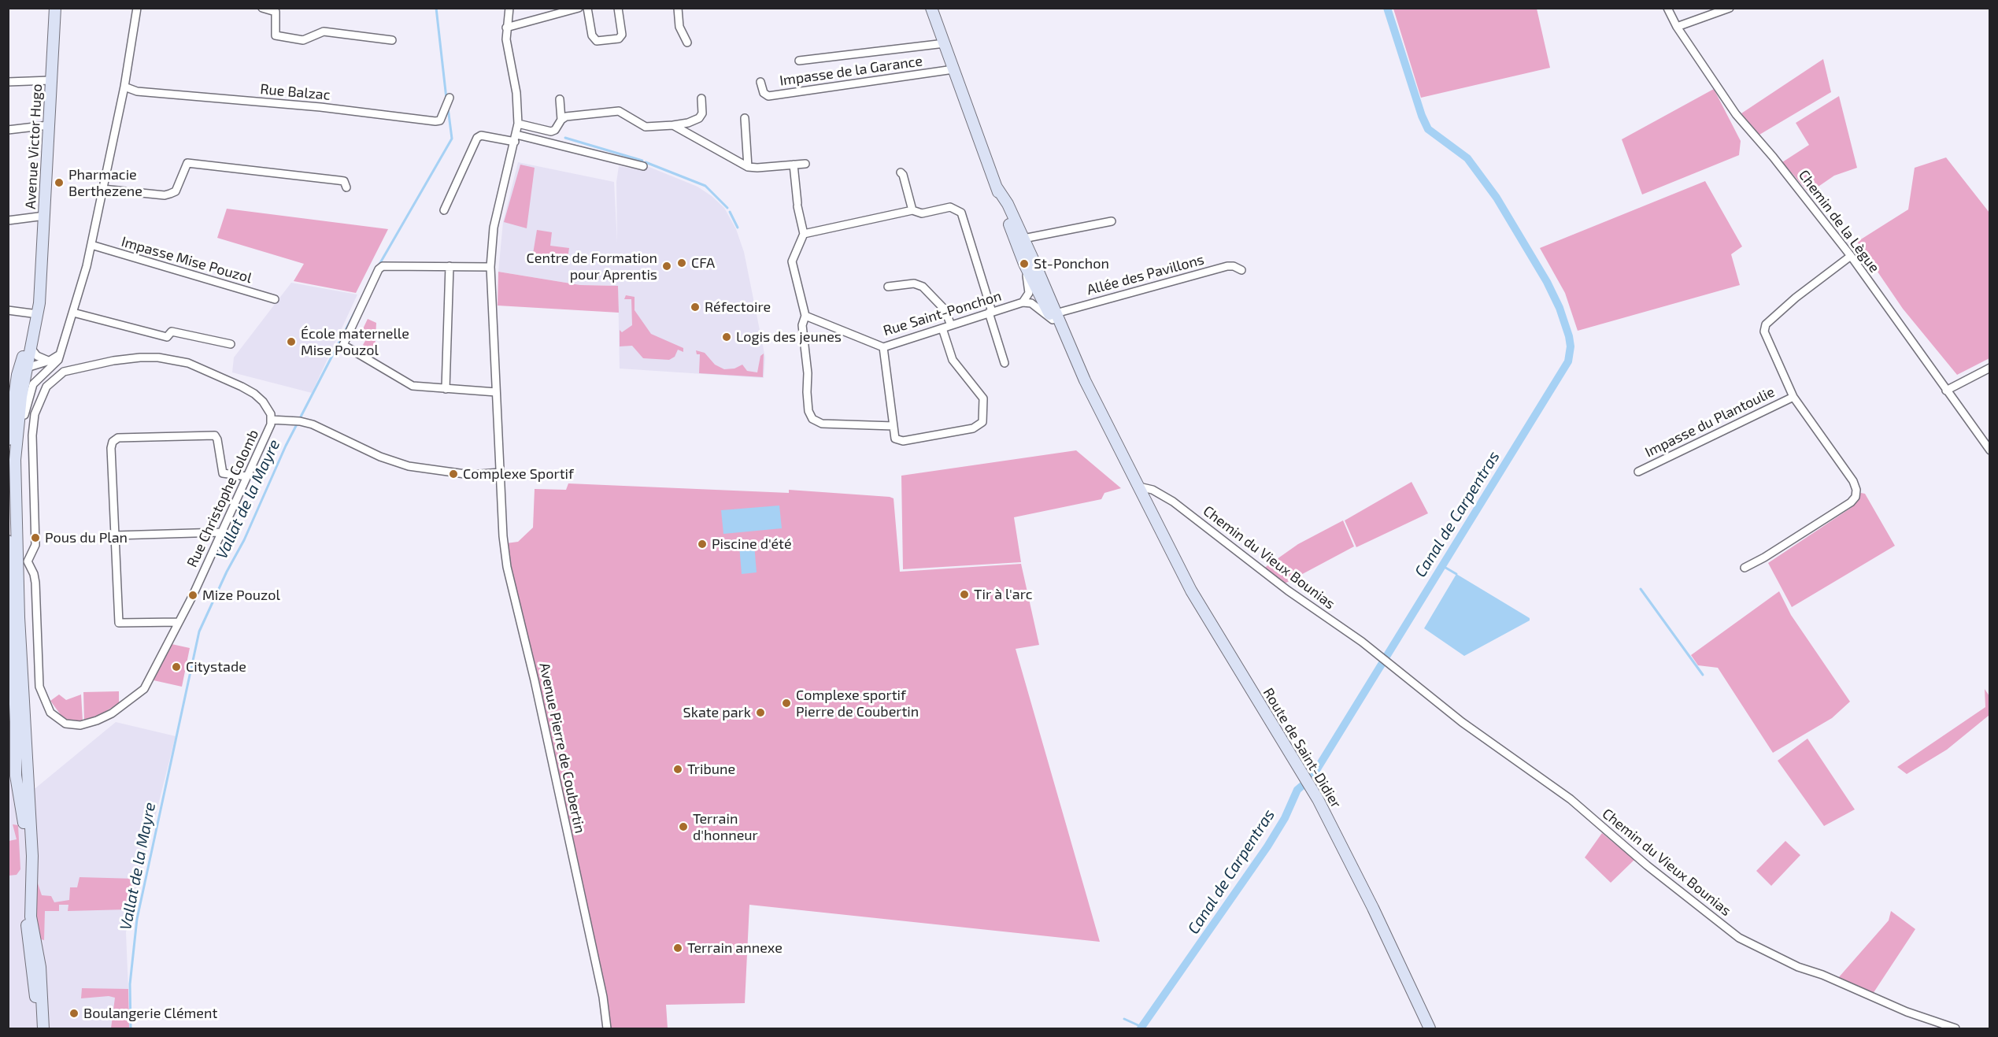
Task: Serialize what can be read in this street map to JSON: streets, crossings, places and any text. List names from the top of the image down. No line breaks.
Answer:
{"streets":{"main road":["Avenue Victor Hugo","Route de Saint-Didier"],"street":["Impasse de la Garance","Rue Balzac","Chemin de la Lègue","Impasse Mise Pouzol","Allée des Pavillons","Rue Saint-Ponchon","Impasse du Plantoulie","Rue Christophe Colomb","Chemin du Vieux Bounias","Avenue Pierre de Coubertin"]},"crossings":[["Chemin de la Lègue","Impasse du Plantoulie"],["Allée des Pavillons","Route de Saint-Didier"],["Chemin du Vieux Bounias","Route de Saint-Didier"]],"water":["Vallat de la Mayre","Canal de Carpentras"],"places":["Pharmacie Berthezene","CFA","St-Ponchon","Centre de Formation pour Aprentis","Réfectoire","Logis des jeunes","École maternelle Mise Pouzol","Complexe Sportif","Pous du Plan","Piscine d'été","Tir à l'arc","Mize Pouzol","Citystade","Complexe sportif Pierre de Coubertin","Skate park","Tribune","Terrain d'honneur","Terrain annexe","Boulangerie Clément"]}
